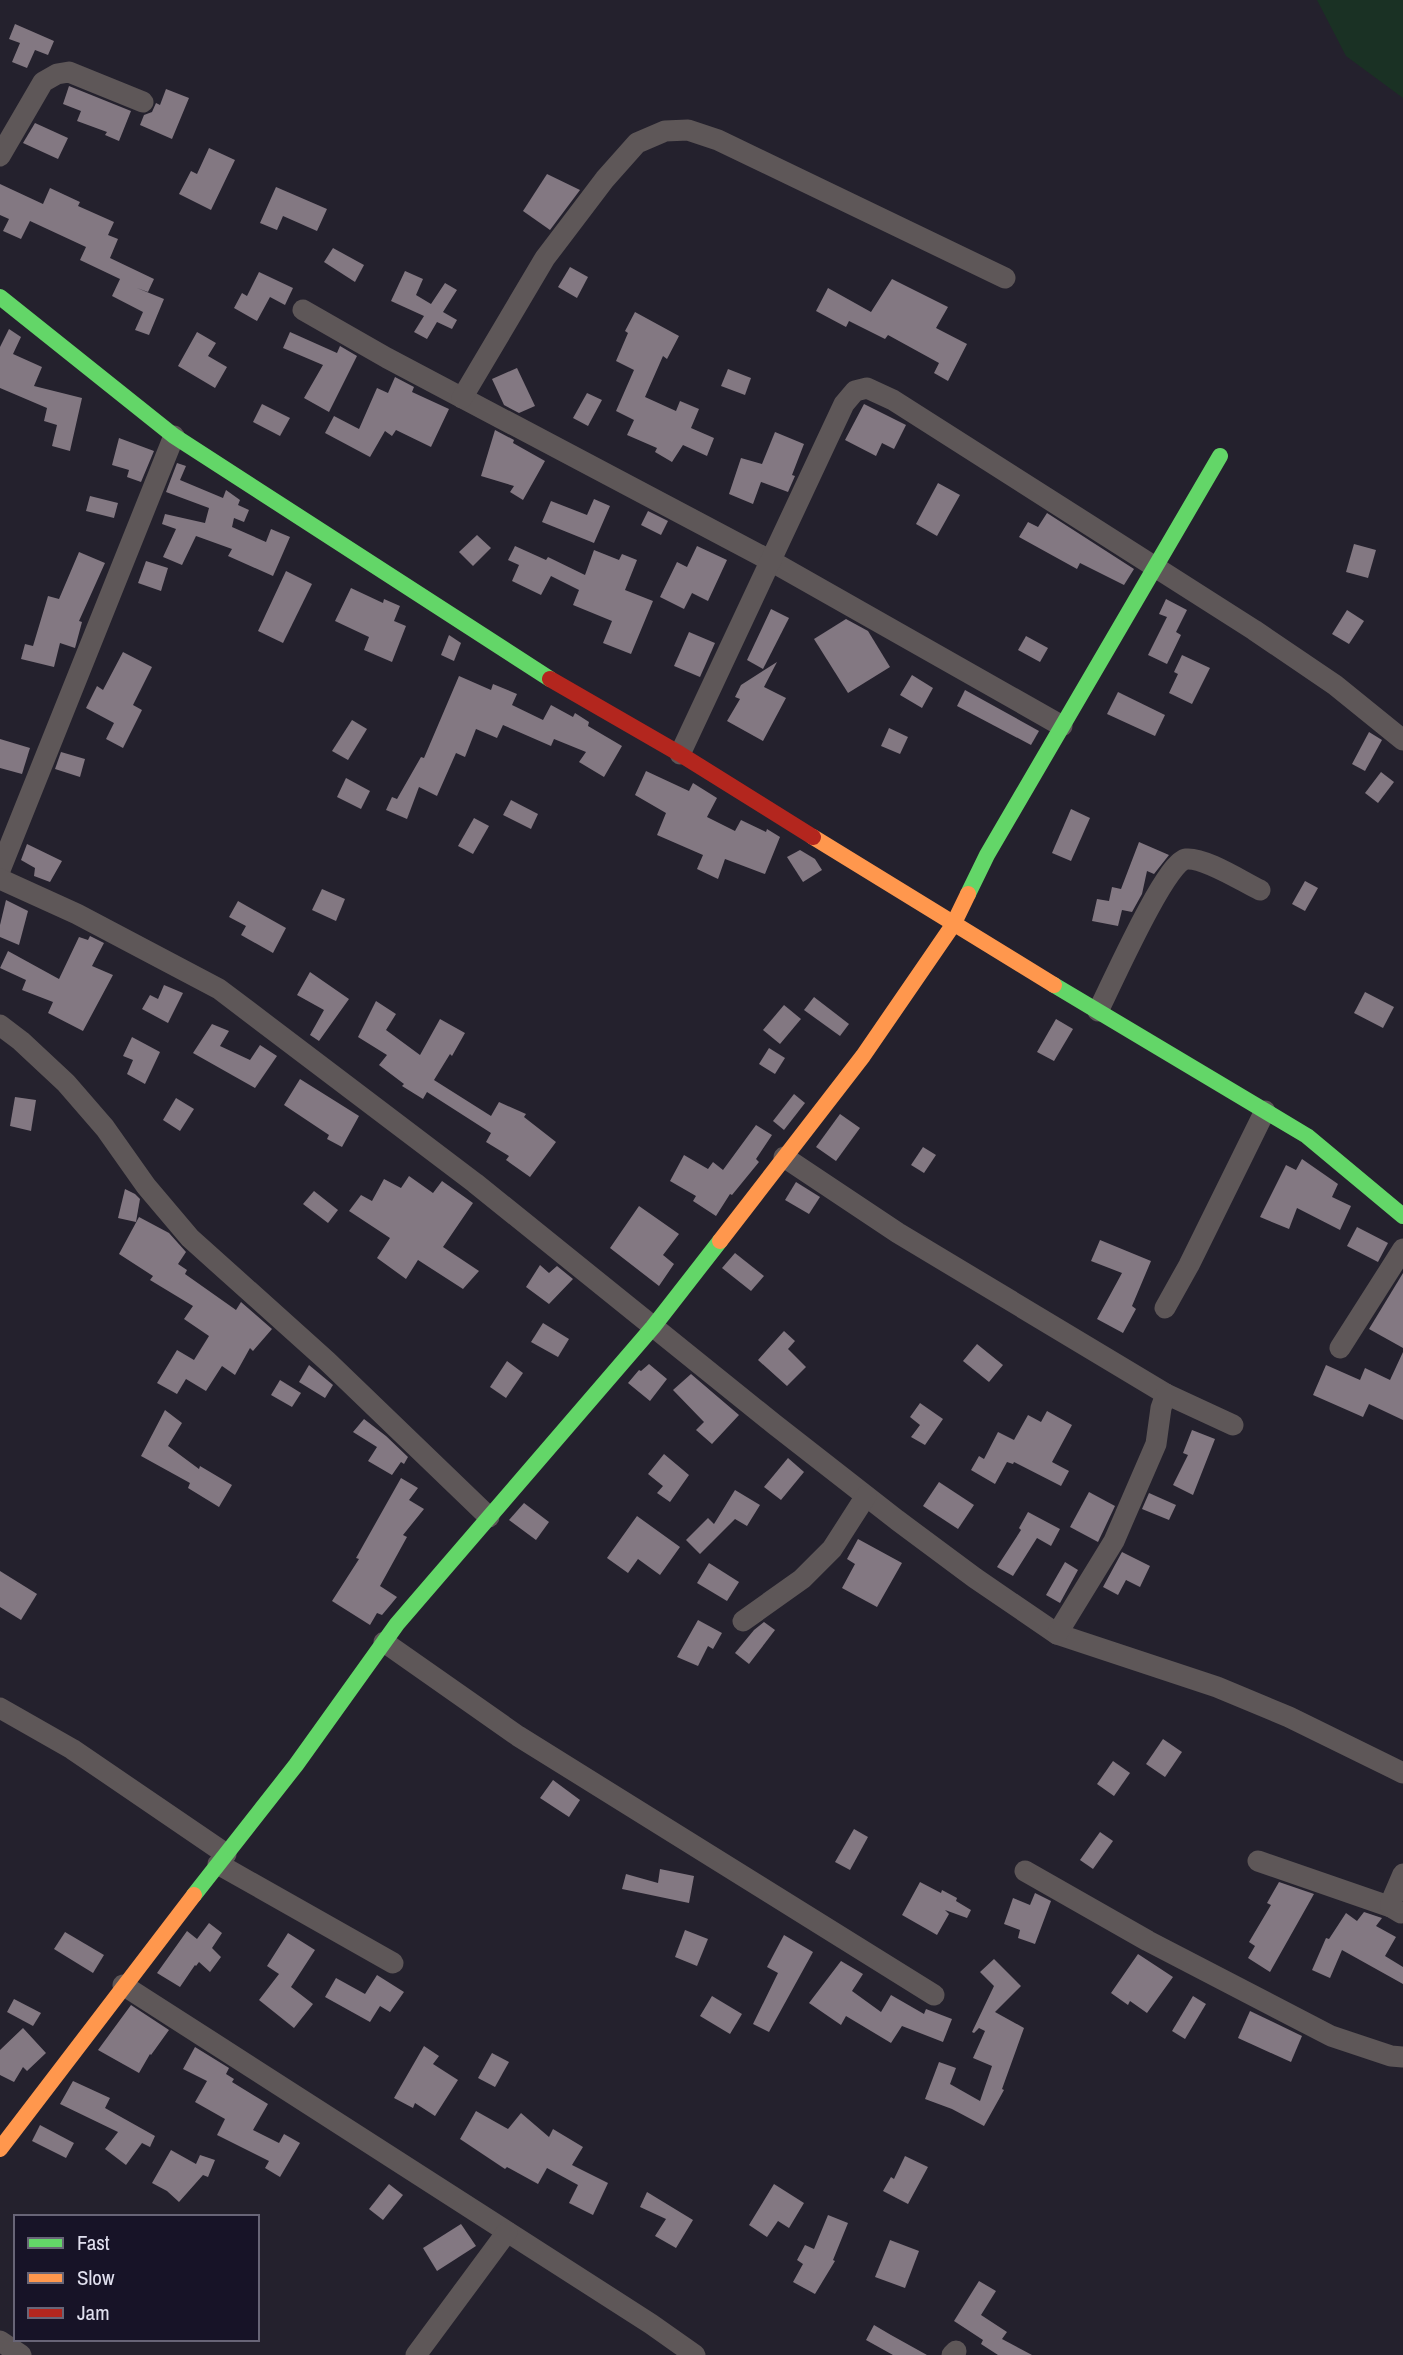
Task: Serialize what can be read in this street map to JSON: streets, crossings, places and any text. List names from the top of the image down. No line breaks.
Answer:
{"legend":["Fast","Slow","Jam"]}
